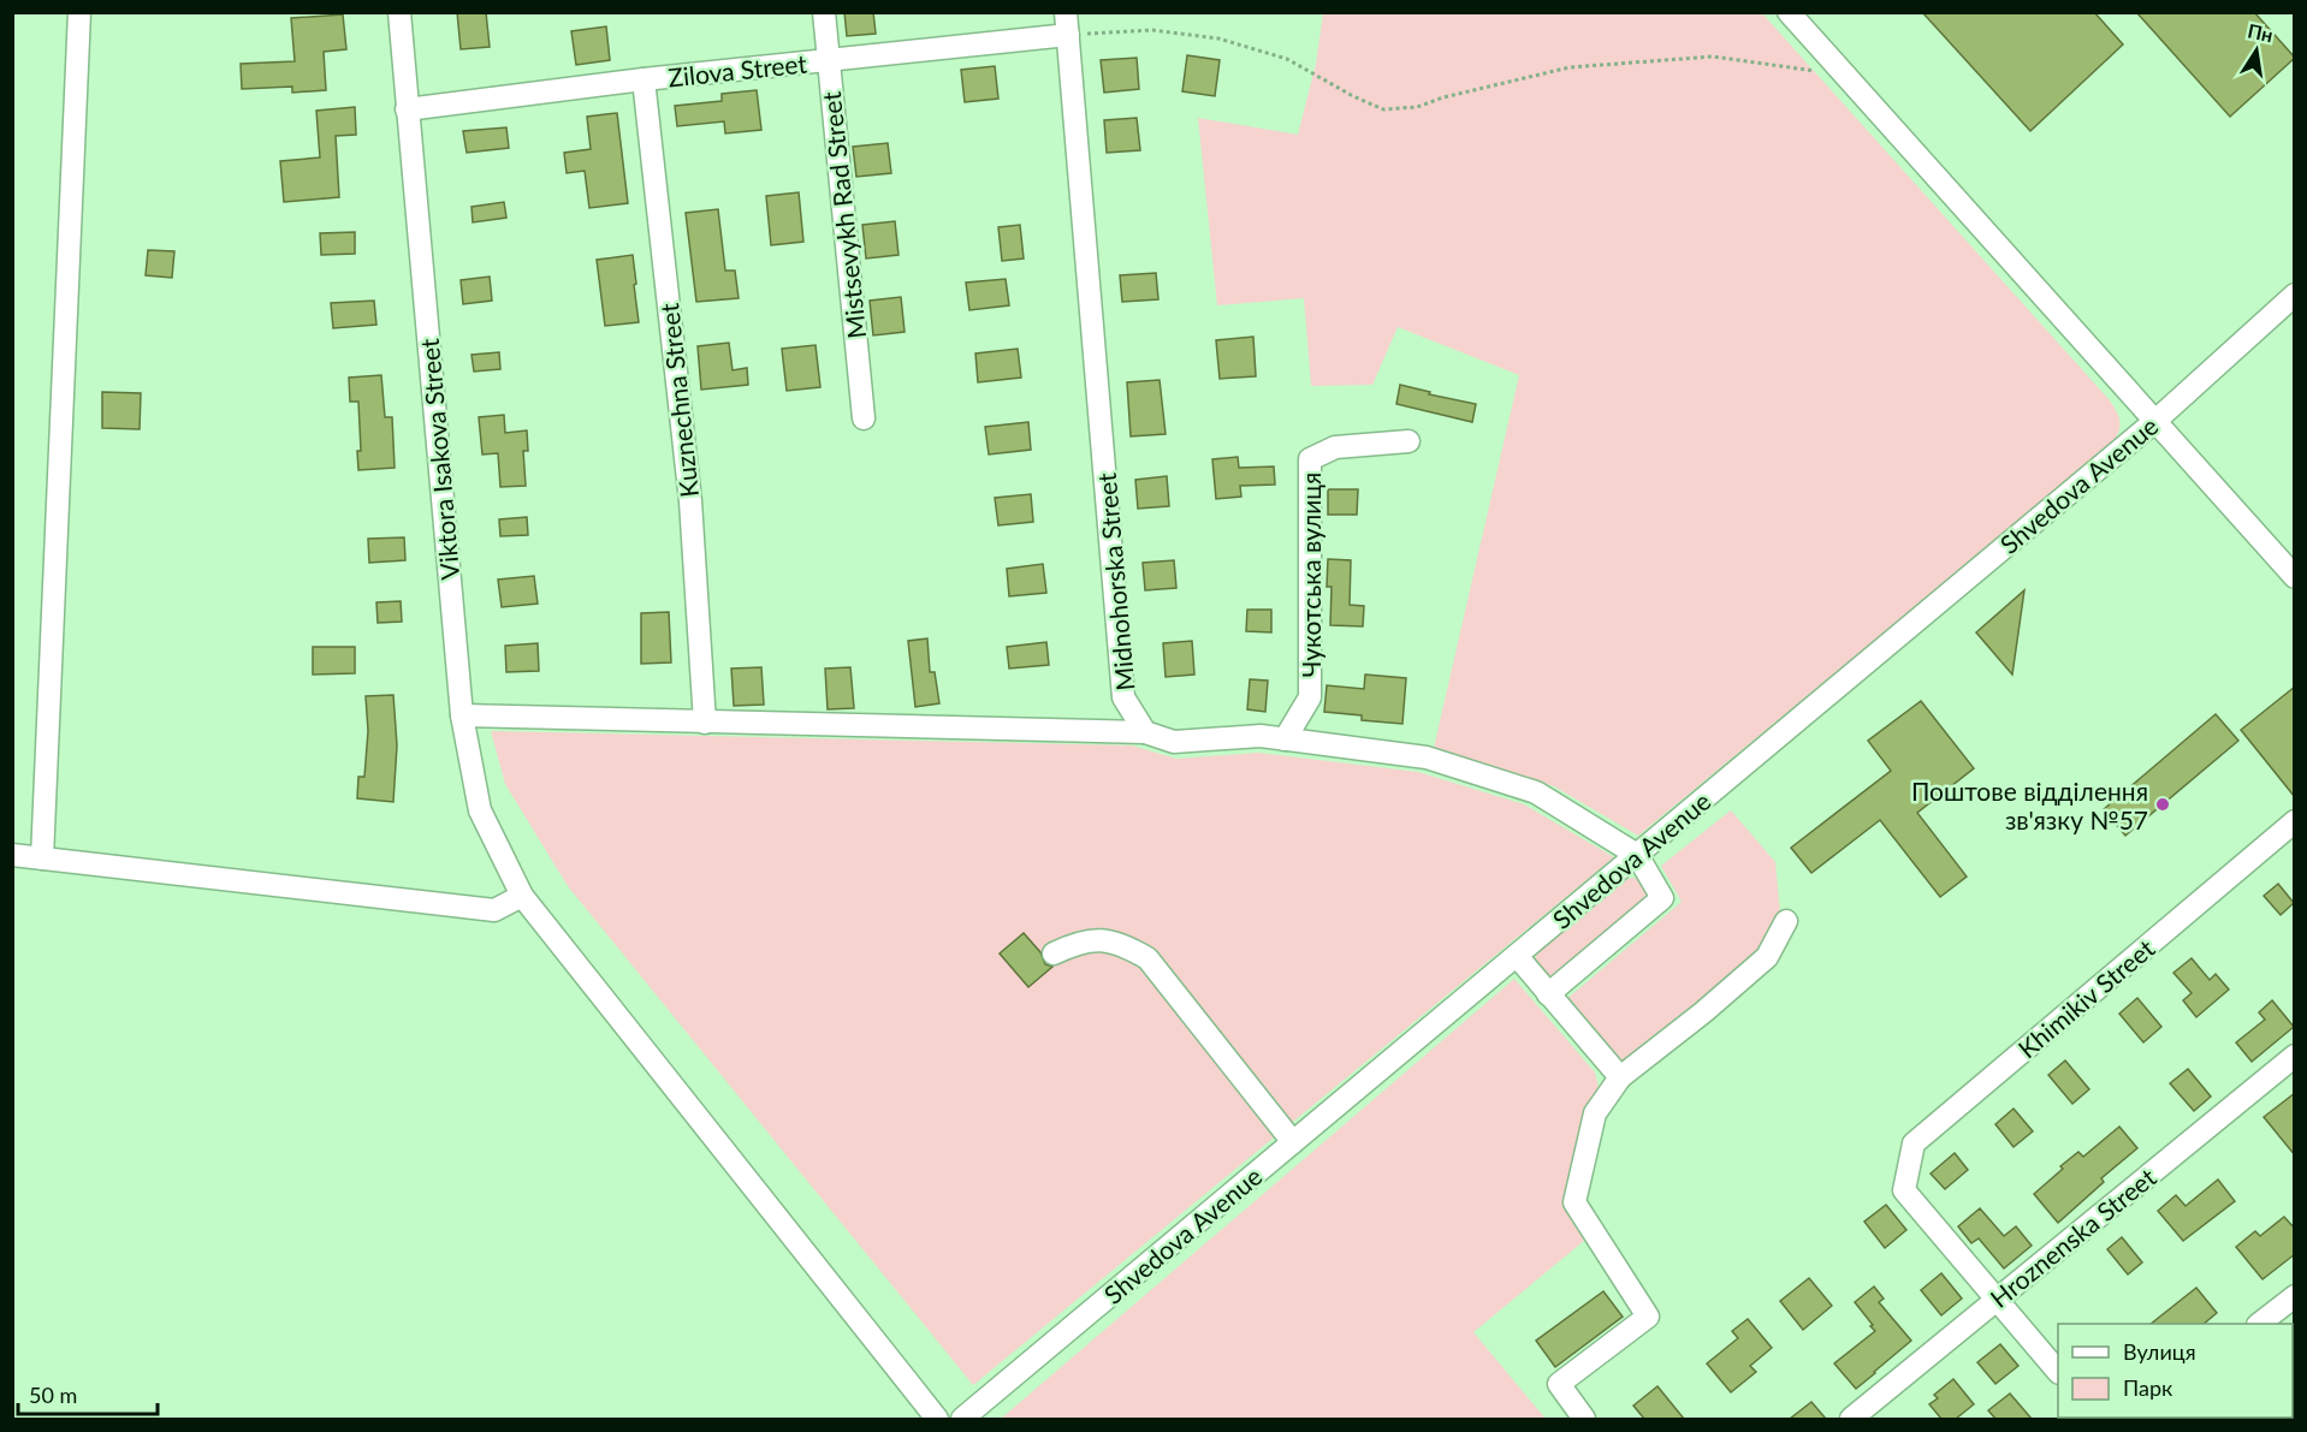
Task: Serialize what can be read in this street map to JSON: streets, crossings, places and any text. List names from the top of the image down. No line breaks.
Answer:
{"streets":{"street":["Zilova Street","Mistsevykh Rad Street","Kuznechna Street","Viktora Isakova Street","Shvedova Avenue","Чукотська вулиця","Midnohorska Street","Khimikiv Street","Hroznenska Street"]},"crossings":[["Zilova Street","Mistsevykh Rad Street"],["Zilova Street","Kuznechna Street"],["Zilova Street","Viktora Isakova Street"],["Zilova Street","Midnohorska Street"],["Khimikiv Street","Hroznenska Street"]],"places":["Поштове відділення зв'язку №57"],"legend":["Вулиця","Парк"],"scale_bar":"50 m","north":"top"}
